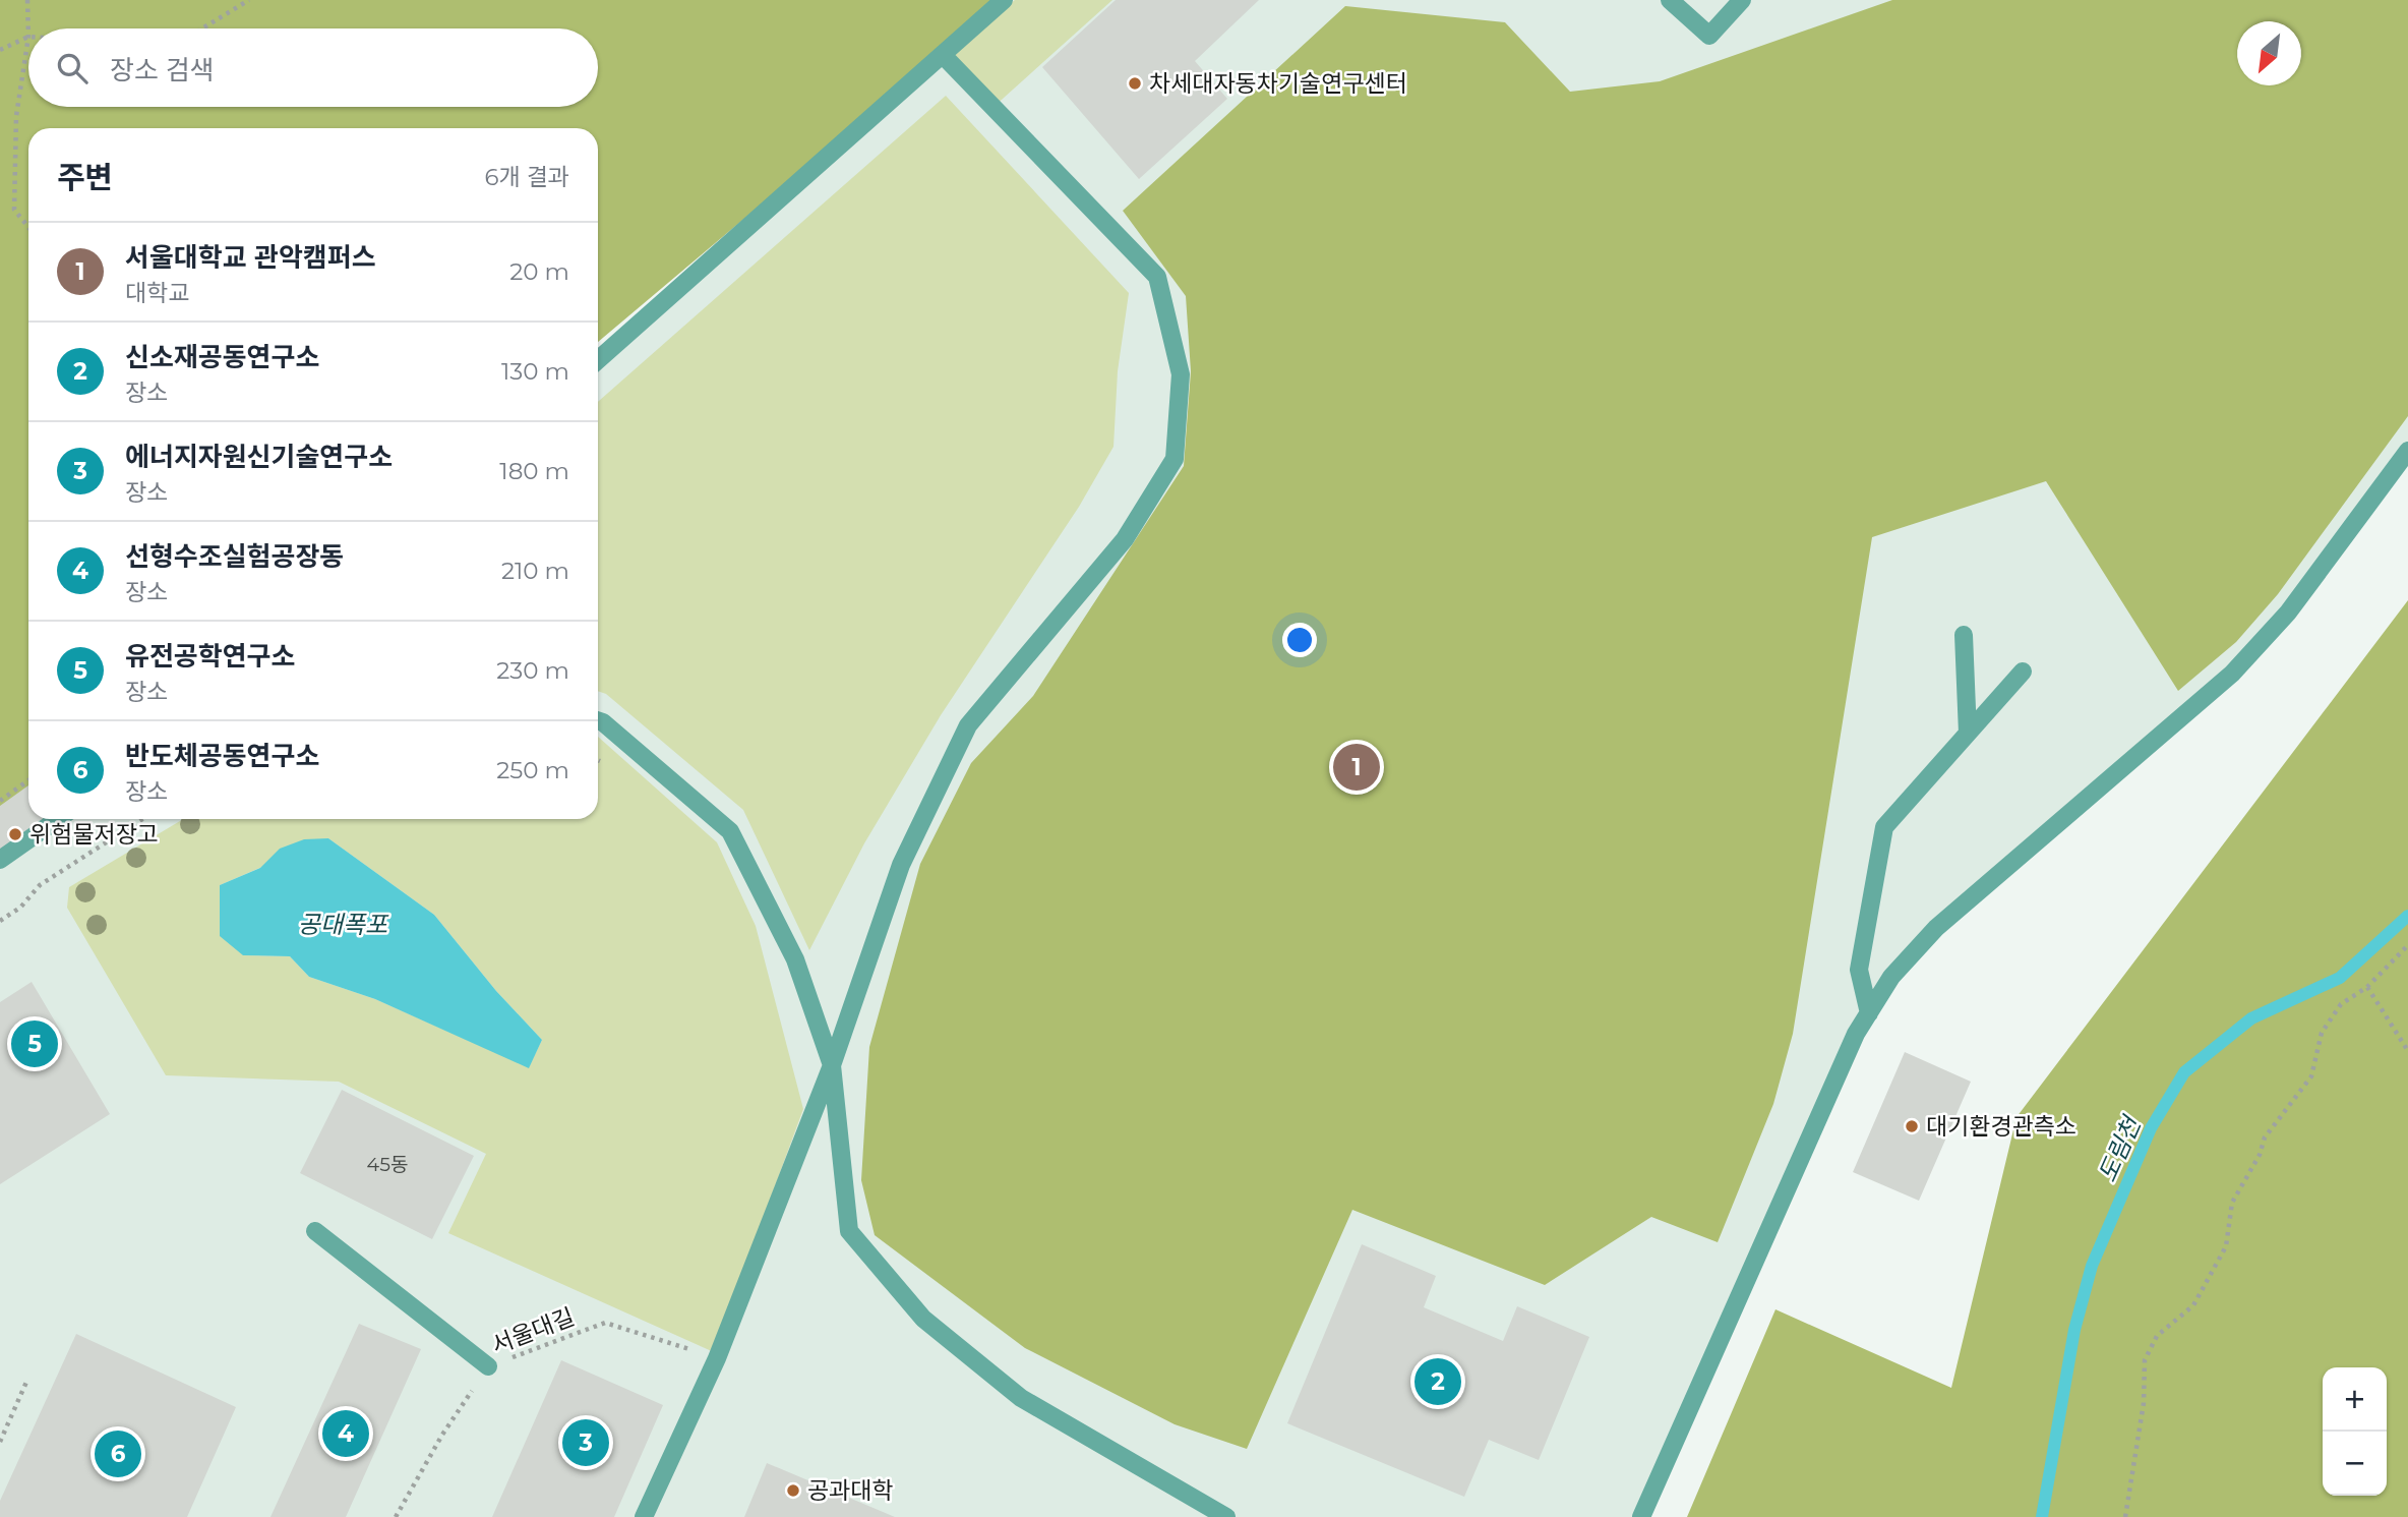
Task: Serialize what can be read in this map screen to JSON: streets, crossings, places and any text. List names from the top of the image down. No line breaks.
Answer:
{"streets":{"path":["서울대길"]},"water":["공대폭포","도림천"],"places":["차세대자동차기술연구센터","위험물저장고","대기환경관측소","공과대학"],"house_numbers":["45동"],"north":"bottom left","page":{"search":"장소 검색","heading":["주변","6개 결과"],"list":[{"mark":"1","name":"서울대학교 관악캠퍼스","note":"대학교","value":"20 m"},{"mark":"2","name":"신소재공동연구소","note":"장소","value":"130 m"},{"mark":"3","name":"에너지자원신기술연구소","note":"장소","value":"180 m"},{"mark":"4","name":"선형수조실험공장동","note":"장소","value":"210 m"},{"mark":"5","name":"유전공학연구소","note":"장소","value":"230 m"},{"mark":"6","name":"반도체공동연구소","note":"장소","value":"250 m"}],"pins":["1","5","2","4","3","6"],"map_buttons":["+","−"]}}
